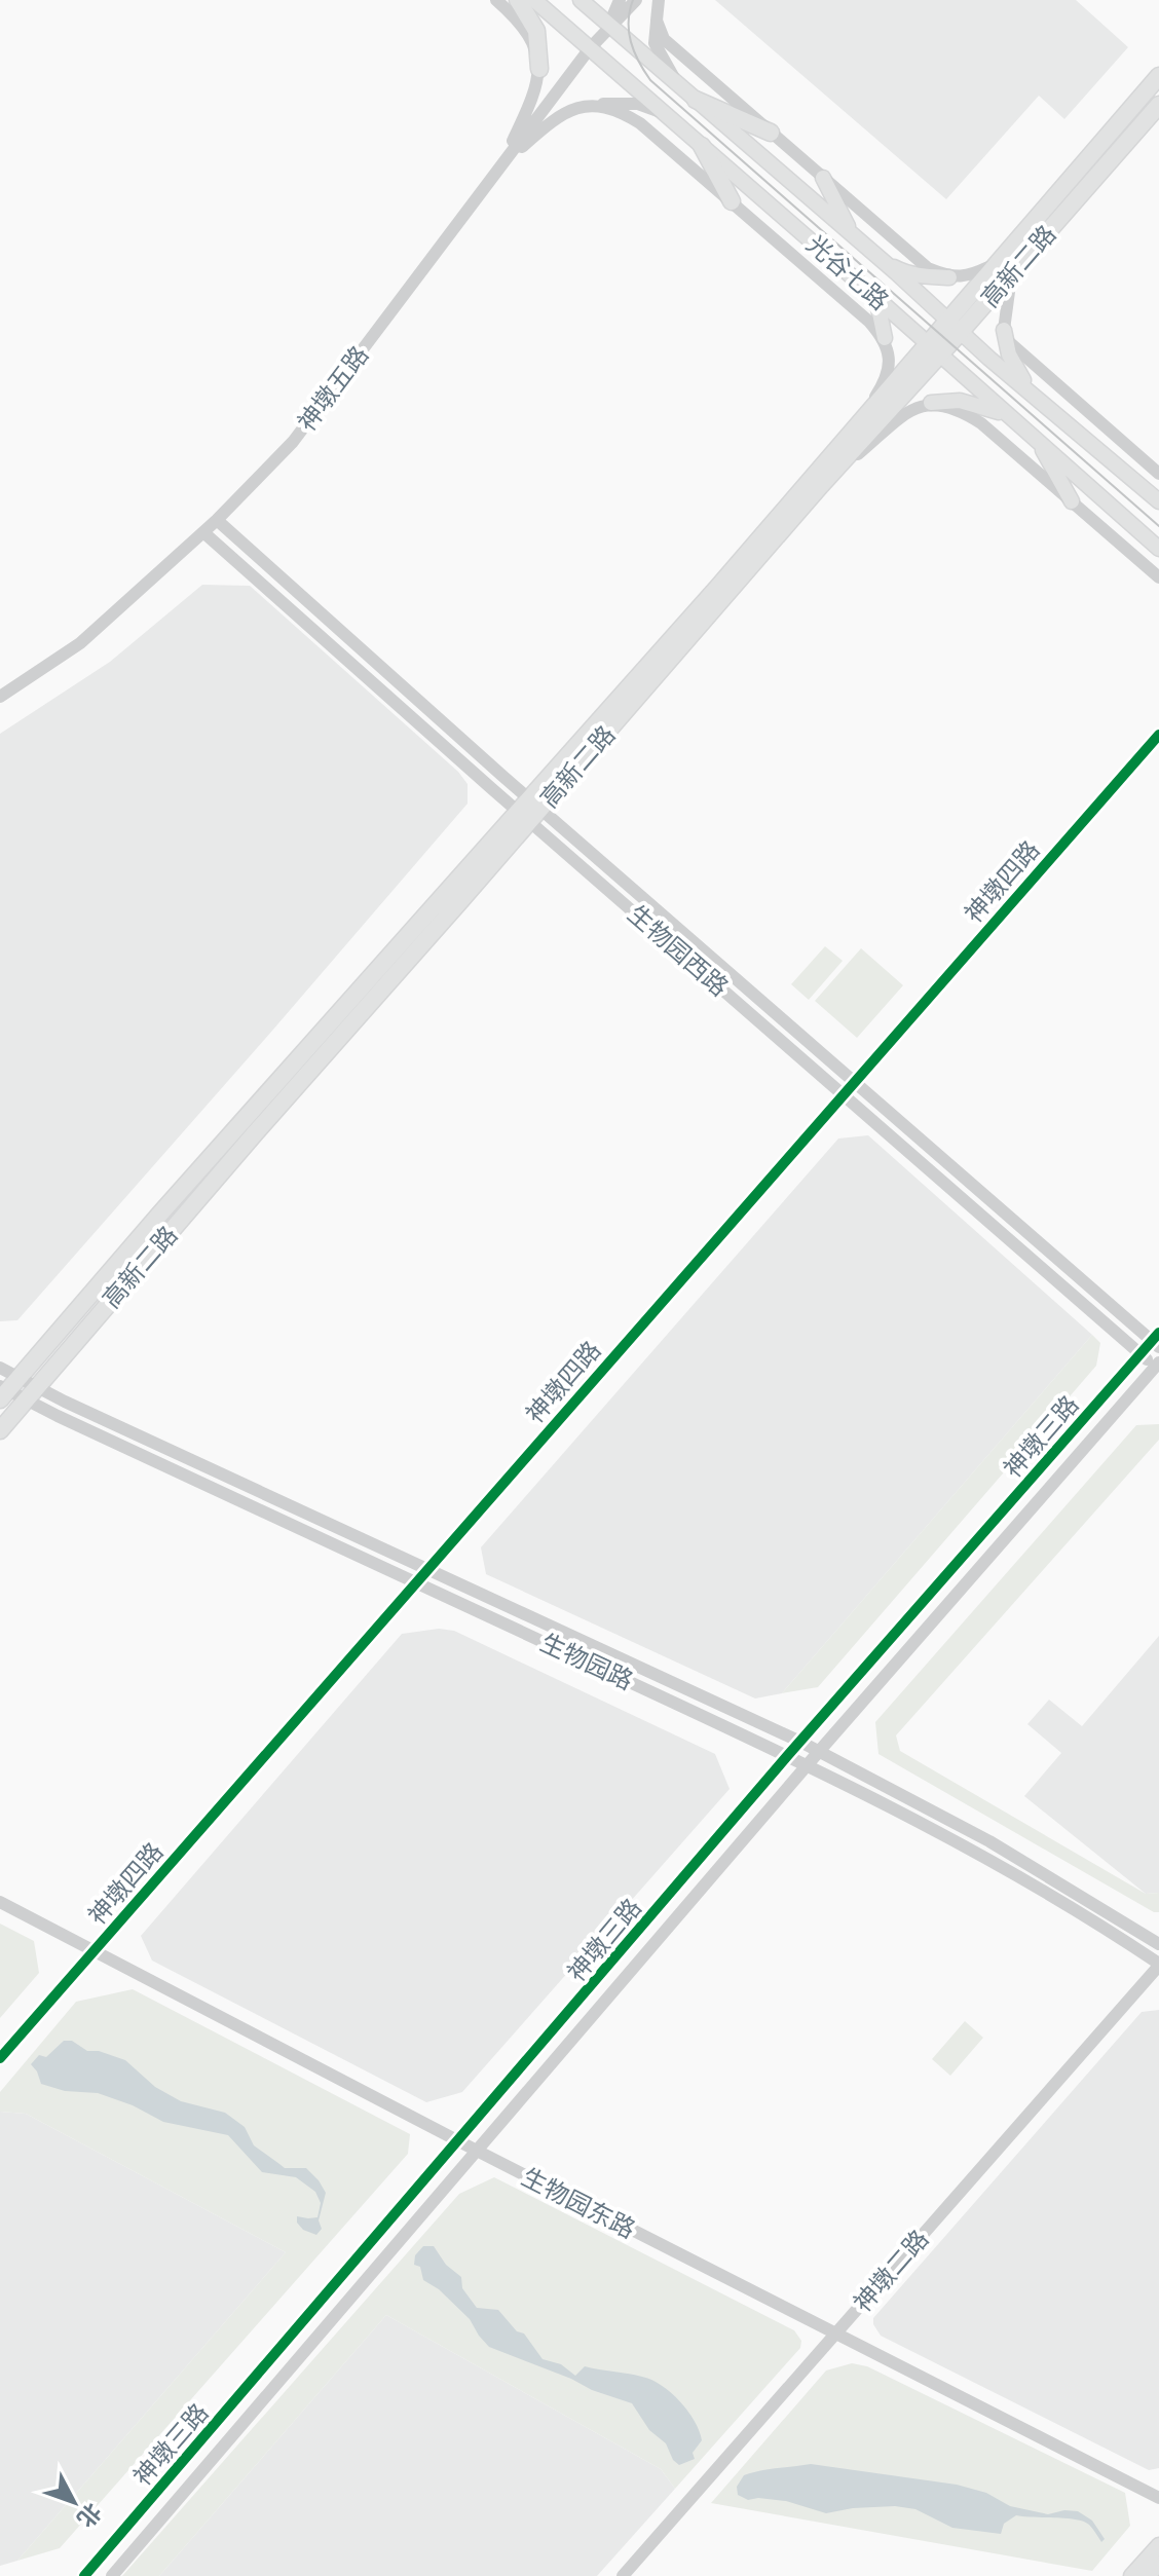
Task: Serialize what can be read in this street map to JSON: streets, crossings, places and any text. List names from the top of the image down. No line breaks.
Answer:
{"streets":{"main road":["高新二路","光谷七路"],"street":["神墩五路","神墩四路","生物园西路","神墩三路","生物园路","生物园东路","神墩二路"]},"crossings":[["高新二路","光谷七路"],["高新二路","生物园西路"],["高新二路","生物园路"],["光谷七路","神墩五路"],["神墩五路","生物园西路"],["神墩四路","生物园西路"],["神墩四路","生物园路"],["神墩四路","生物园东路"],["生物园西路","神墩三路"],["神墩三路","生物园路"],["神墩三路","生物园东路"],["生物园路","神墩二路"],["生物园东路","神墩二路"]],"north":"bottom right"}
